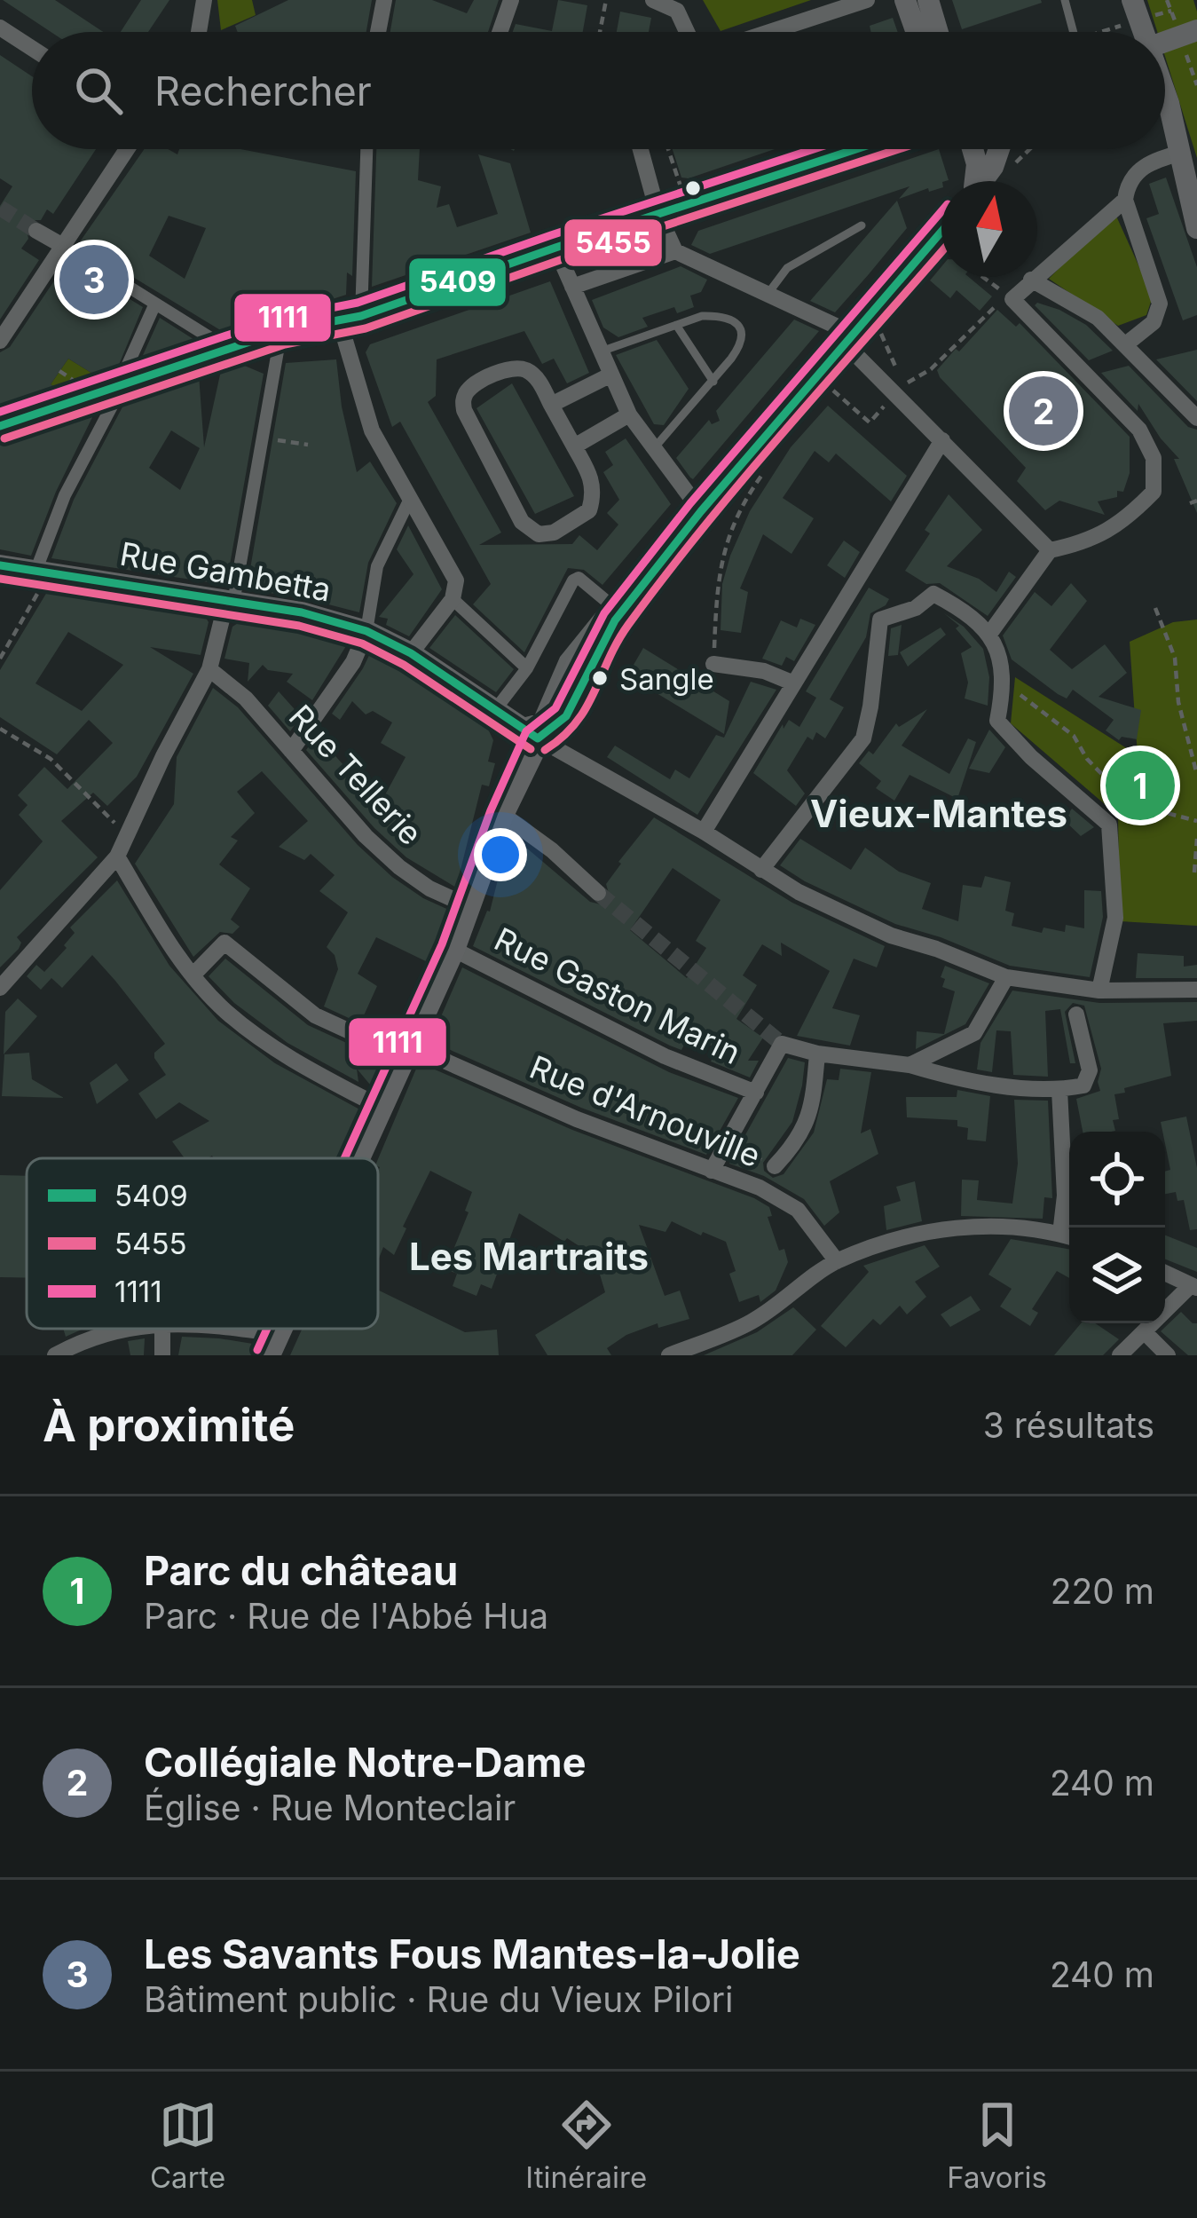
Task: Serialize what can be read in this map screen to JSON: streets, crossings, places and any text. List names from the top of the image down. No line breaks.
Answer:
{"streets":{"main road":["Rue Gambetta"],"street":["Rue Tellerie","Rue Gaston Marin","Rue d'Arnouville"]},"districts":["Vieux-Mantes","Les Martraits"],"places":["Sangle"],"lines":["transit line 5409","transit line 5455","transit line 1111"],"legend":["5409","5455","1111"],"north":"top","page":{"search":"Rechercher","pins":["3","2","1"],"heading":["À proximité","3 résultats"],"list":[{"mark":"1","name":"Parc du château","note":"Parc · Rue de l'Abbé Hua","value":"220 m"},{"mark":"2","name":"Collégiale Notre-Dame","note":"Église · Rue Monteclair","value":"240 m"},{"mark":"3","name":"Les Savants Fous Mantes-la-Jolie","note":"Bâtiment public · Rue du Vieux Pilori","value":"240 m"}],"nav":["Carte","Itinéraire","Favoris"]}}
